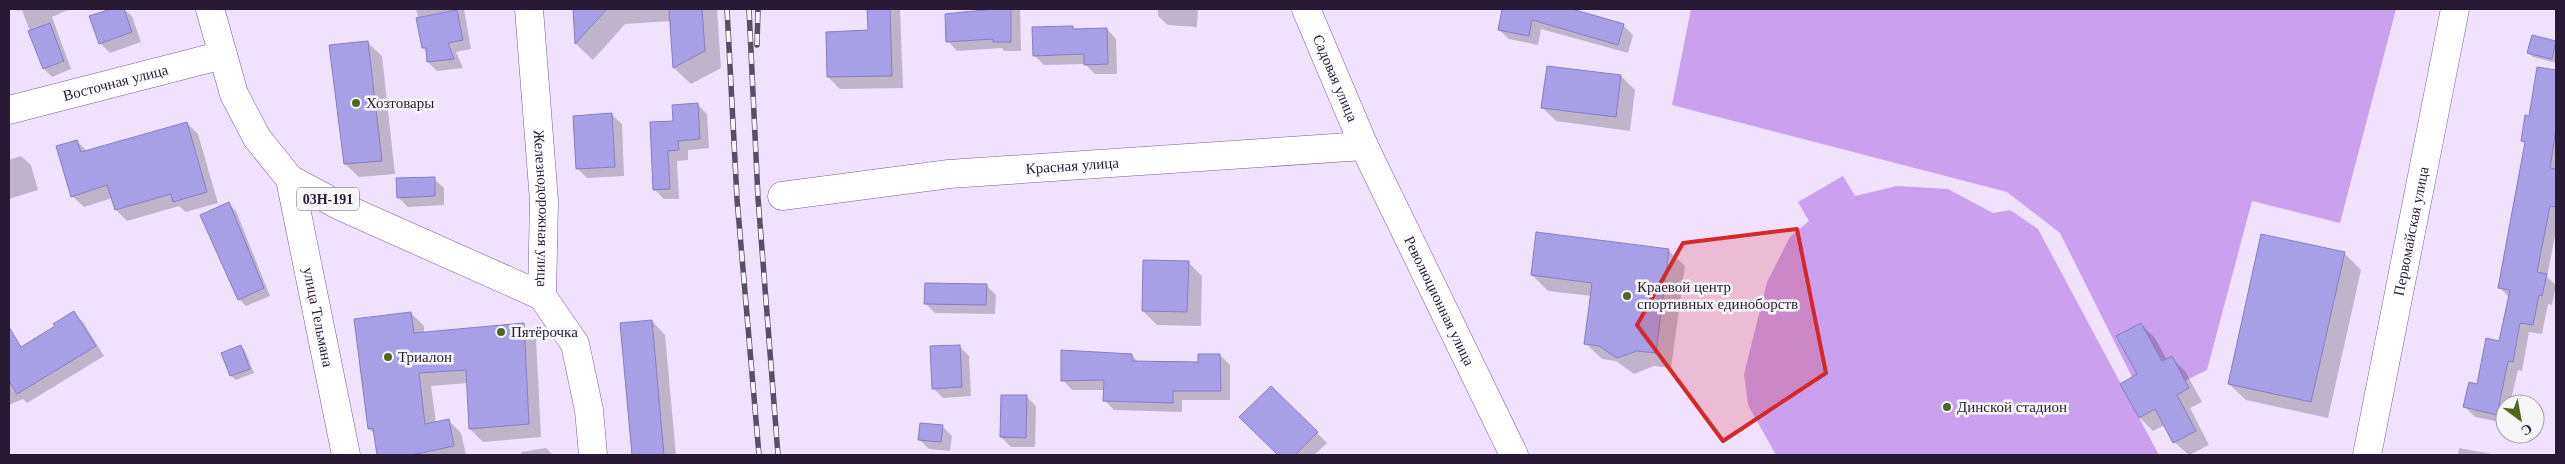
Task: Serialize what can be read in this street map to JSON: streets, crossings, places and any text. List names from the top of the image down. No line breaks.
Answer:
{"streets":{"street":["Садовая улица","Восточная улица","Красная улица","03Н-191","Железнодорожная улица","Первомайская улица","Революционная улица","улица Тельмана"]},"crossings":[["Садовая улица","Красная улица"],["Садовая улица","Революционная улица"],["Восточная улица","улица Тельмана"],["Красная улица","Революционная улица"],["Железнодорожная улица","улица Тельмана"]],"places":["Хозтовары","Краевой центр спортивных единоборств","Пятёрочка","Триалон","Динской стадион"],"north":"bottom right"}
